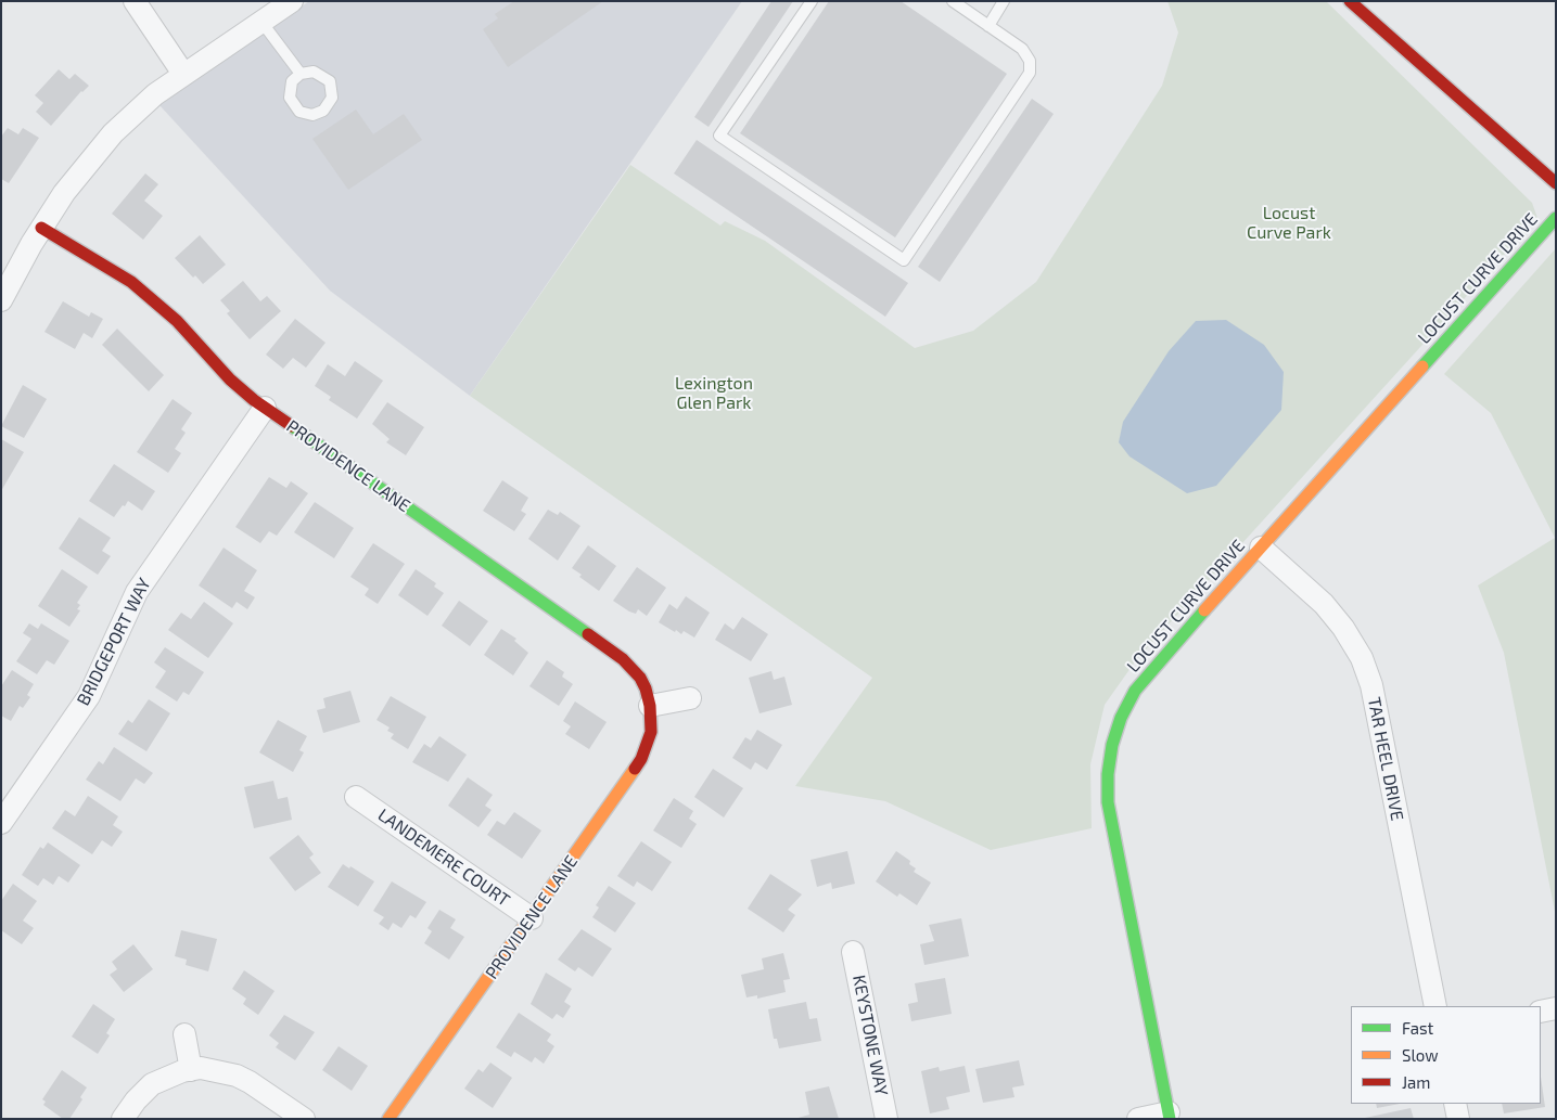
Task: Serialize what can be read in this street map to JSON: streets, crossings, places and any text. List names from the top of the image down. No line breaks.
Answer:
{"streets":{"street":["LOCUST CURVE DRIVE","PROVIDENCE LANE","BRIDGEPORT WAY","TAR HEEL DRIVE","LANDEMERE COURT","KEYSTONE WAY"]},"crossings":[["LOCUST CURVE DRIVE","TAR HEEL DRIVE"],["PROVIDENCE LANE","BRIDGEPORT WAY"],["PROVIDENCE LANE","LANDEMERE COURT"]],"parks":["Locust Curve Park","Lexington Glen Park"],"legend":["Fast","Slow","Jam"]}
